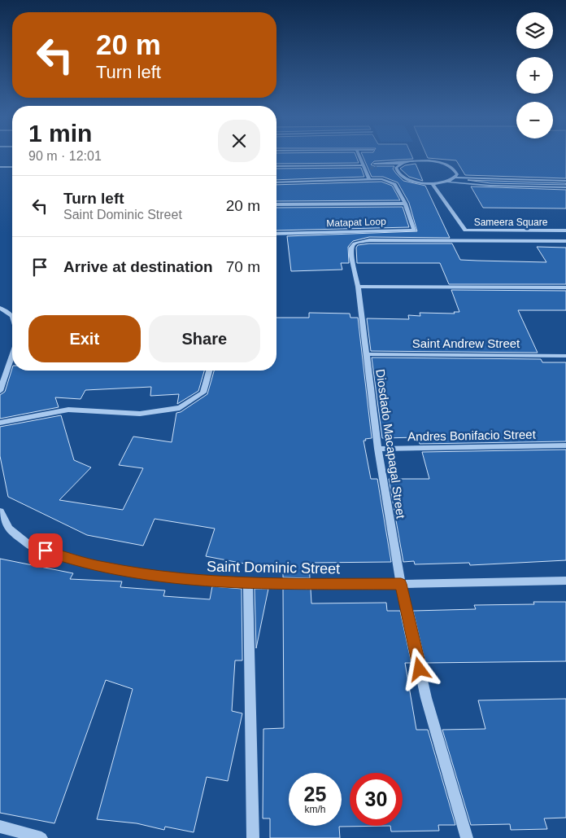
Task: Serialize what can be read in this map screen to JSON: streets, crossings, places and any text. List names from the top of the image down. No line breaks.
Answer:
{"streets":{"street":["Matapat Loop","Sameera Square","Saint Andrew Street","Andres Bonifacio Street","Diosdado Macapagal Street","Saint Dominic Street"]},"crossings":[["Saint Andrew Street","Diosdado Macapagal Street"],["Andres Bonifacio Street","Diosdado Macapagal Street"],["Diosdado Macapagal Street","Saint Dominic Street"]],"page":{"map_buttons":["+","−"],"turn":["20 m","Turn left"],"heading":["1 min","90 m · 12:01"],"list":[{"name":"Turn left","note":"Saint Dominic Street","value":"20 m"},{"name":"Arrive at destination","value":"70 m"}],"buttons":["Exit","Share"],"speed":"25 km/h","limit":"30"}}
